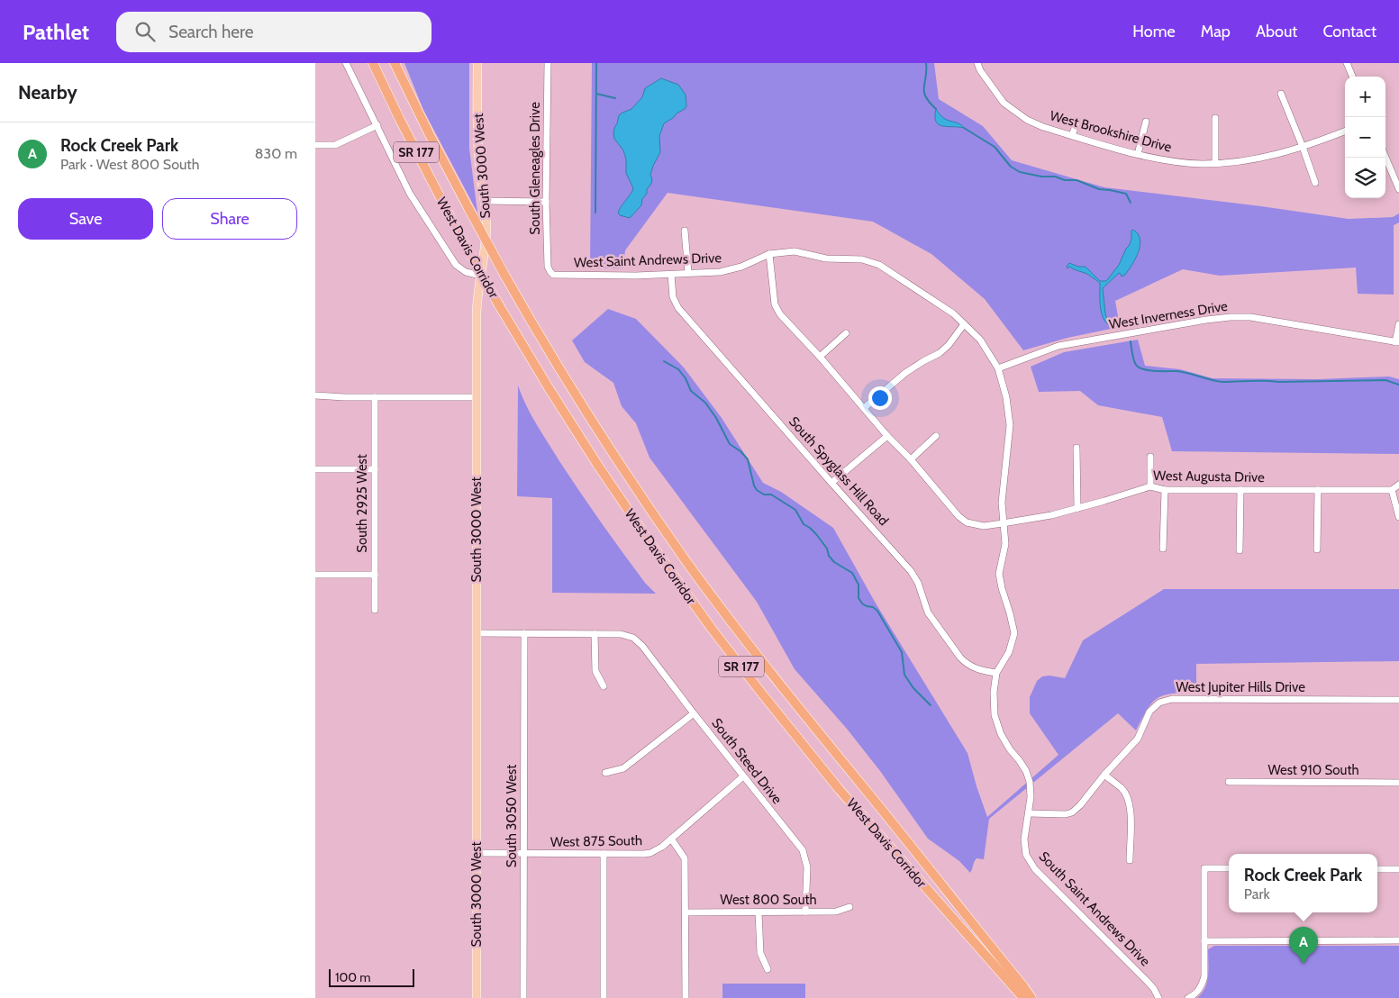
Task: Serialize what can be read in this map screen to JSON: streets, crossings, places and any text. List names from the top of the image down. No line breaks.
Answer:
{"streets":{"highway":["SR 177","West Davis Corridor"],"main road":["South 3000 West"],"street":["West Brookshire Drive","South Gleneagles Drive","West Saint Andrews Drive","West Inverness Drive","South Spyglass Hill Road","West Augusta Drive","South 2925 West","West Jupiter Hills Drive","South Steed Drive","West 910 South","South 3050 West","West 875 South","West 800 South","South Saint Andrews Drive"]},"crossings":[["South 3000 West","West 875 South"],["South Gleneagles Drive","West Saint Andrews Drive"],["West Saint Andrews Drive","South Spyglass Hill Road"],["West Saint Andrews Drive","South Saint Andrews Drive"],["West Inverness Drive","South Saint Andrews Drive"],["South Spyglass Hill Road","South Saint Andrews Drive"],["West Augusta Drive","South Saint Andrews Drive"],["West Jupiter Hills Drive","South Saint Andrews Drive"],["South Steed Drive","West 875 South"],["South Steed Drive","West 800 South"],["South 3050 West","West 875 South"]],"scale_bar":"100 m","page":{"header":"Pathlet","search":"Search here","nav":["Home","Map","About","Contact"],"heading":"Nearby","map_buttons":["+","−"],"list":[{"mark":"A","name":"Rock Creek Park","note":"Park · West 800 South","value":"830 m"}],"buttons":["Save","Share"],"popup":["Rock Creek Park","Park"],"pins":"A","scale":"100 m"}}
